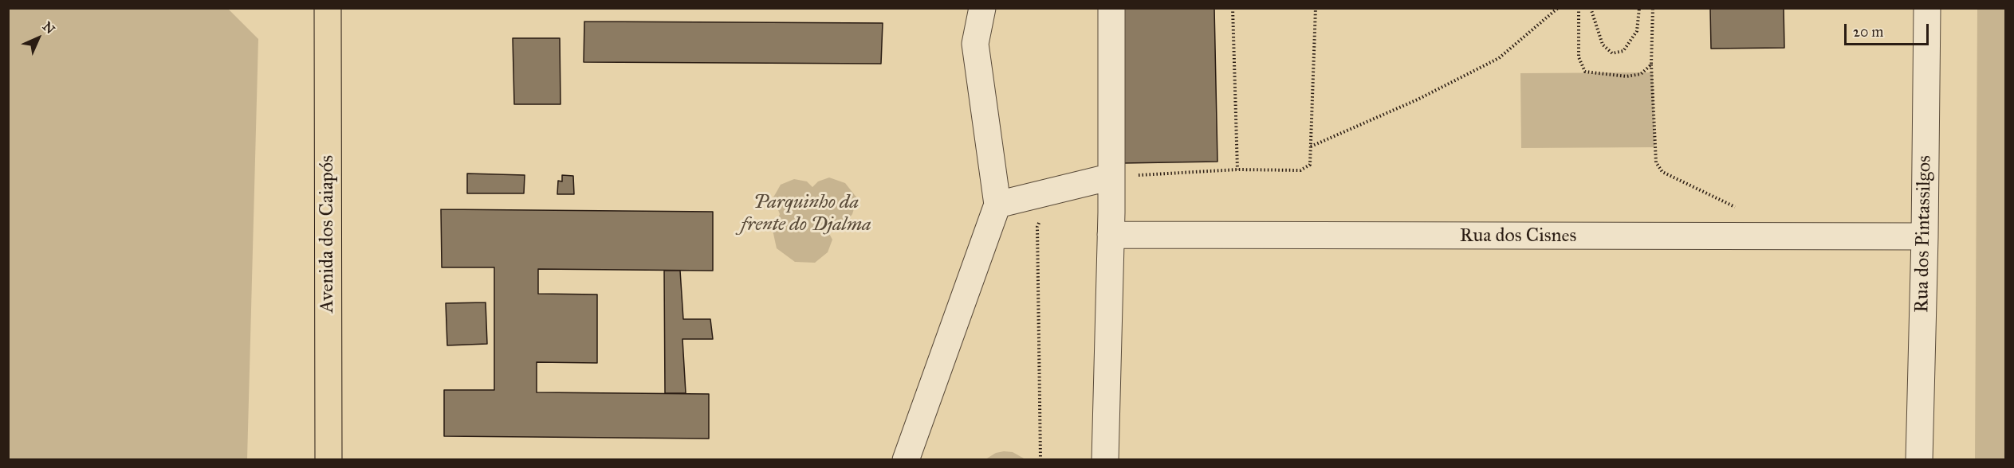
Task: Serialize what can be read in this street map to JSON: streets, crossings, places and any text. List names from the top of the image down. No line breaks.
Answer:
{"streets":{"main road":["Avenida dos Caiapós"],"street":["Rua dos Pintassilgos","Rua dos Cisnes"]},"crossings":[["Rua dos Pintassilgos","Rua dos Cisnes"]],"parks":["Parquinho da frente do Djalma"],"scale_bar":"20 m","north":"top right"}
